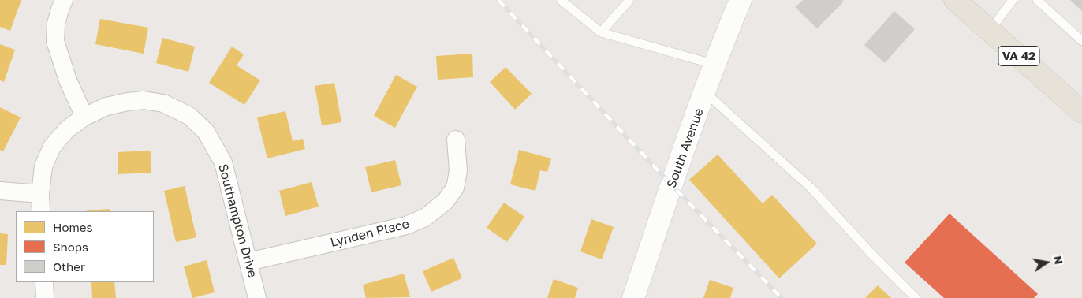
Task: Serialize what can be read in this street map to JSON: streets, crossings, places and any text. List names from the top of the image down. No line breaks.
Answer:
{"streets":{"main road":["VA 42"],"street":["South Avenue","Southampton Drive","Lynden Place"]},"crossings":[["Southampton Drive","Lynden Place"]],"legend":["Homes","Shops","Other"],"north":"right"}
